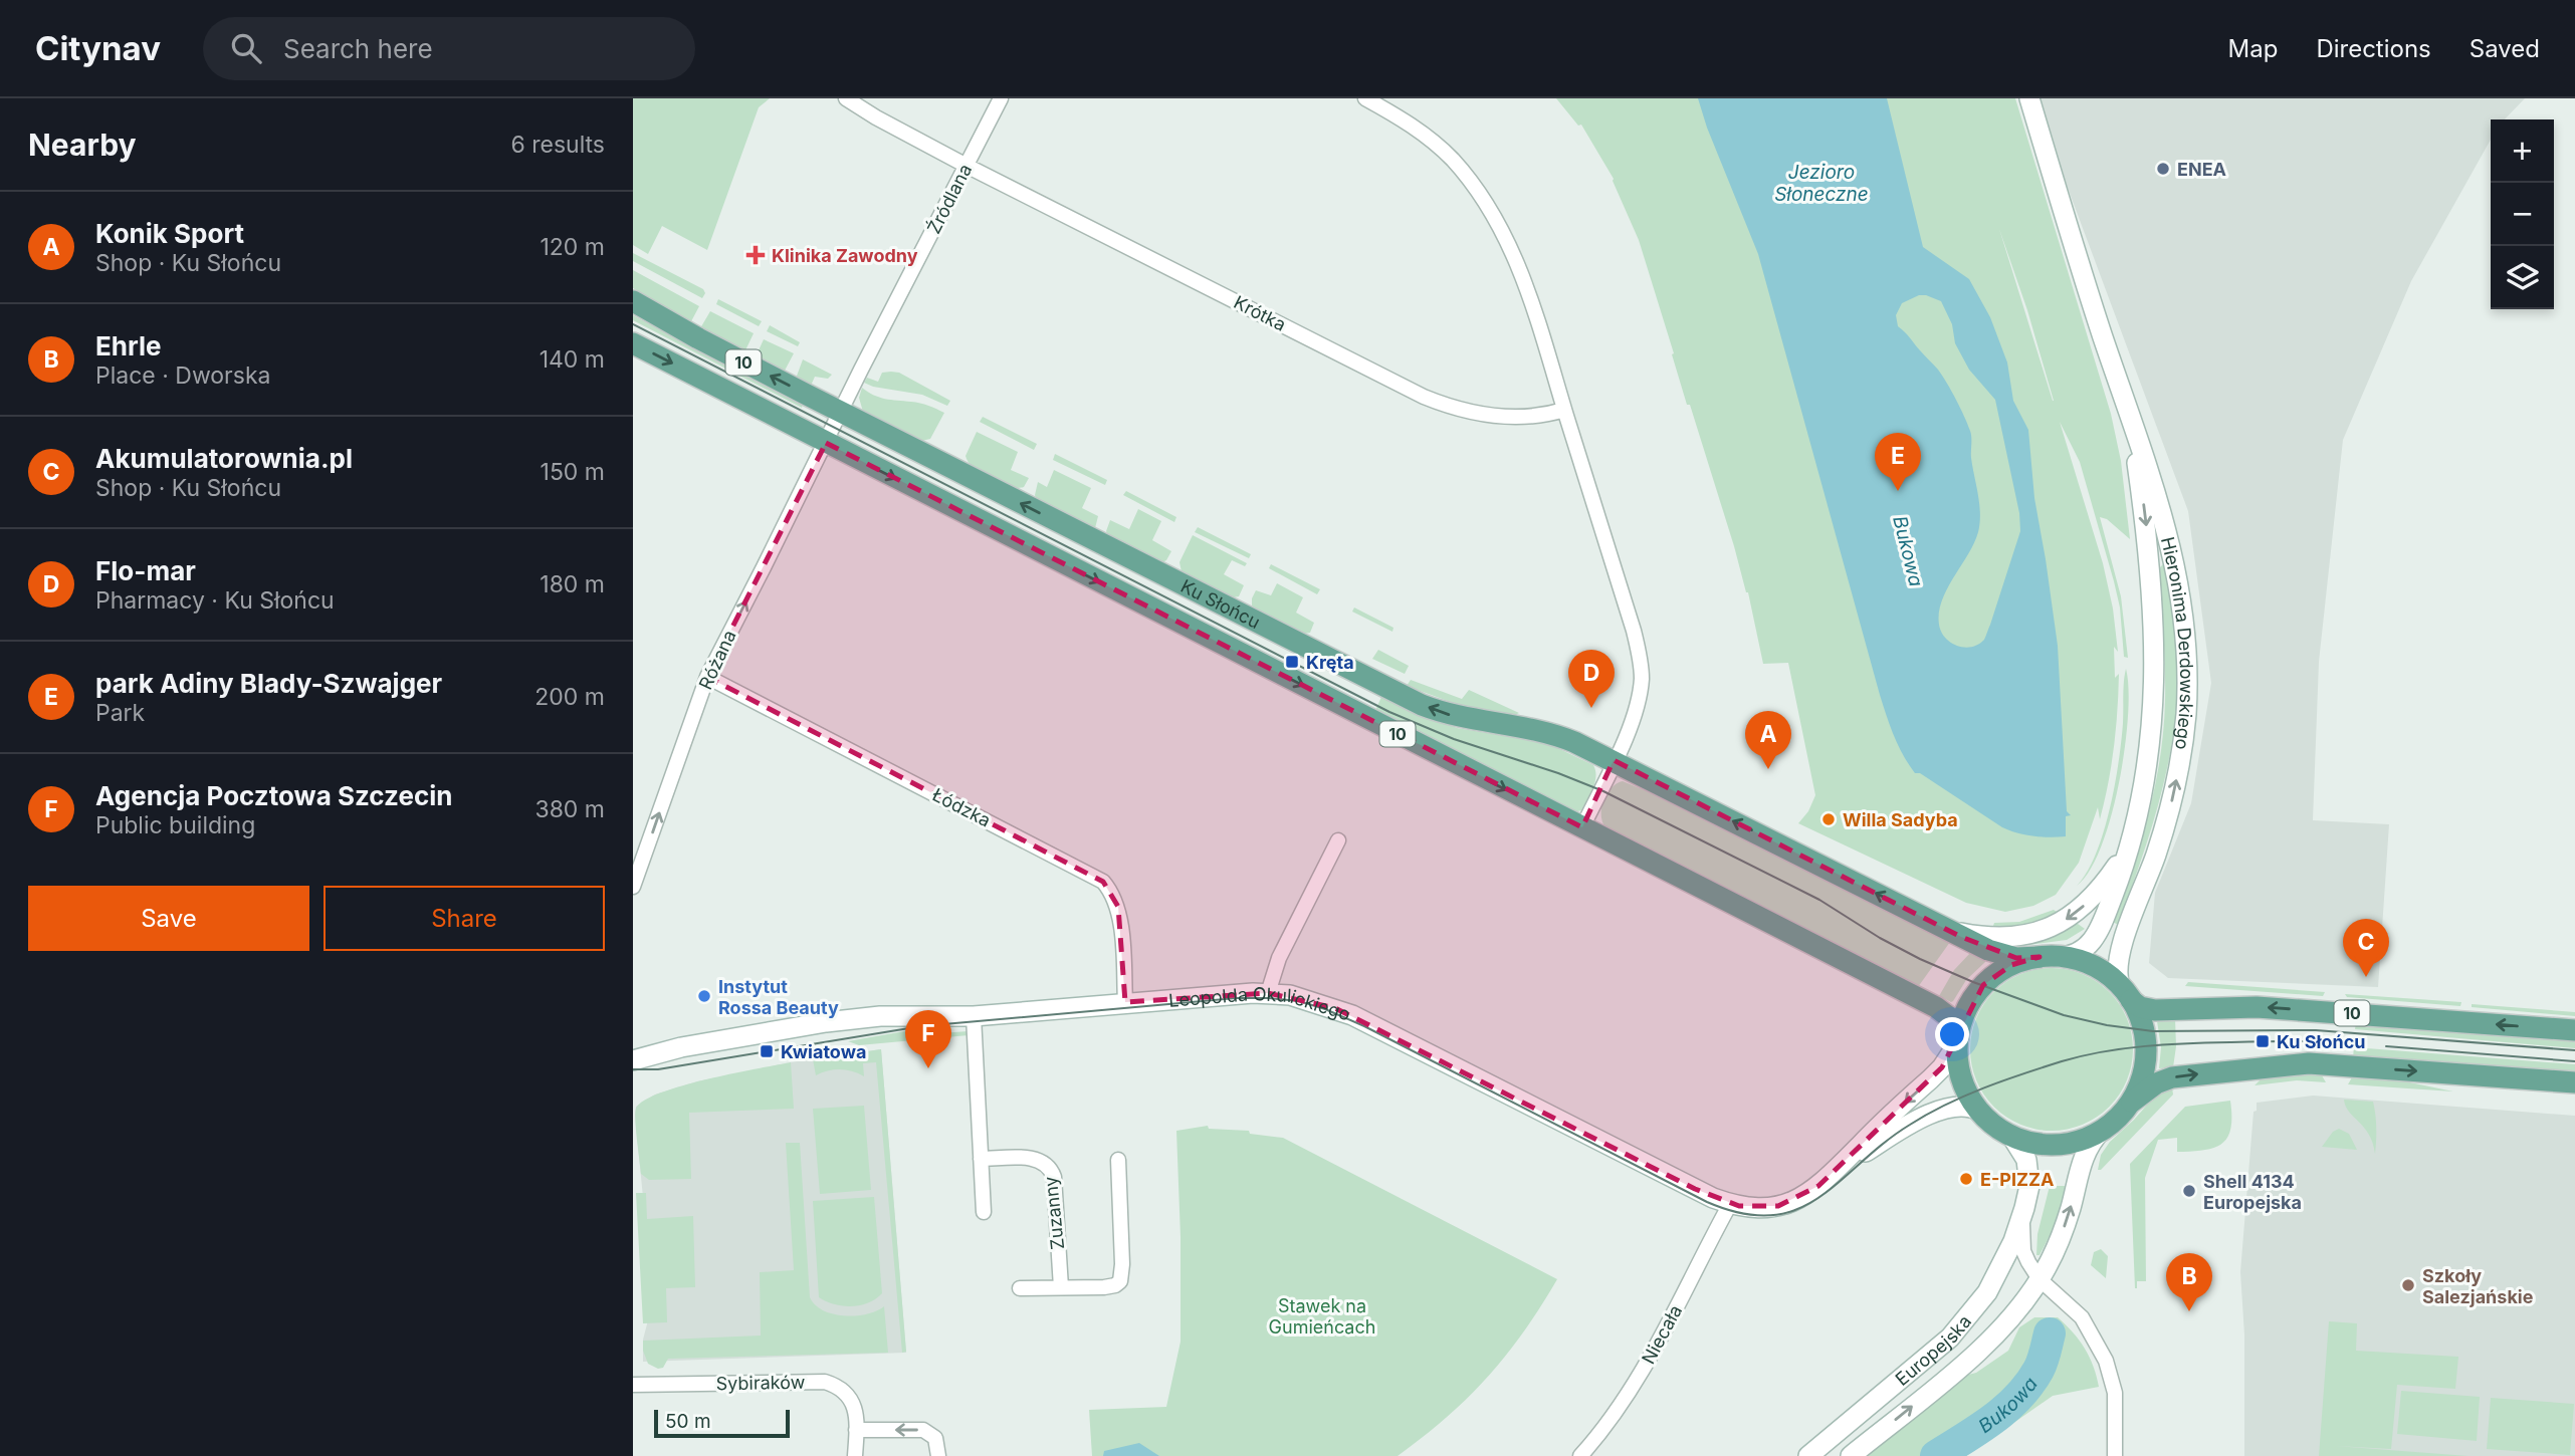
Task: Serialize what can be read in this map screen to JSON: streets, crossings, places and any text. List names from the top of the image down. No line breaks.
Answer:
{"streets":{"main road":["10","Ku Słońcu","Hieronima Derdowskiego","Leopolda Okulickiego","Europejska"],"street":["Źródlana","Krótka","Różana","Łódzka","Zuzanny","Niecała","Sybiraków"]},"crossings":[["Źródlana","Krótka"],["Źródlana","Ku Słońcu"],["10","Ku Słońcu"],["10","Hieronima Derdowskiego"],["10","Leopolda Okulickiego"],["10","Europejska"],["Ku Słońcu","Hieronima Derdowskiego"],["Ku Słońcu","Różana"],["Ku Słońcu","Leopolda Okulickiego"],["Ku Słońcu","Europejska"],["Hieronima Derdowskiego","Leopolda Okulickiego"],["Hieronima Derdowskiego","Europejska"],["Różana","Łódzka"],["Łódzka","Leopolda Okulickiego"],["Leopolda Okulickiego","Niecała"],["Leopolda Okulickiego","Europejska"]],"one_way":["Różana"],"water":["Jezioro Słoneczne","Bukowa"],"parks":["Stawek na Gumieńcach"],"places":{"other":["ENEA","Willa Sadyba","Instytut Rossa Beauty","E-PIZZA","Shell 4134 Europejska","Szkoły Salezjańskie"],"health":["Klinika Zawodny"],"transit":["Kręta","Ku Słońcu","Kwiatowa"]},"scale_bar":"50 m","page":{"header":"Citynav","search":"Search here","nav":["Map","Directions","Saved"],"heading":["Nearby","6 results"],"map_buttons":["+","−"],"list":[{"mark":"A","name":"Konik Sport","note":"Shop · Ku Słońcu","value":"120 m"},{"mark":"B","name":"Ehrle","note":"Place · Dworska","value":"140 m"},{"mark":"C","name":"Akumulatorownia.pl","note":"Shop · Ku Słońcu","value":"150 m"},{"mark":"D","name":"Flo-mar","note":"Pharmacy · Ku Słońcu","value":"180 m"},{"mark":"E","name":"park Adiny Blady-Szwajger","note":"Park","value":"200 m"},{"mark":"F","name":"Agencja Pocztowa Szczecin","note":"Public building","value":"380 m"}],"pins":["E","D","A","C","F","B"],"buttons":["Save","Share"],"scale":"50 m"}}
